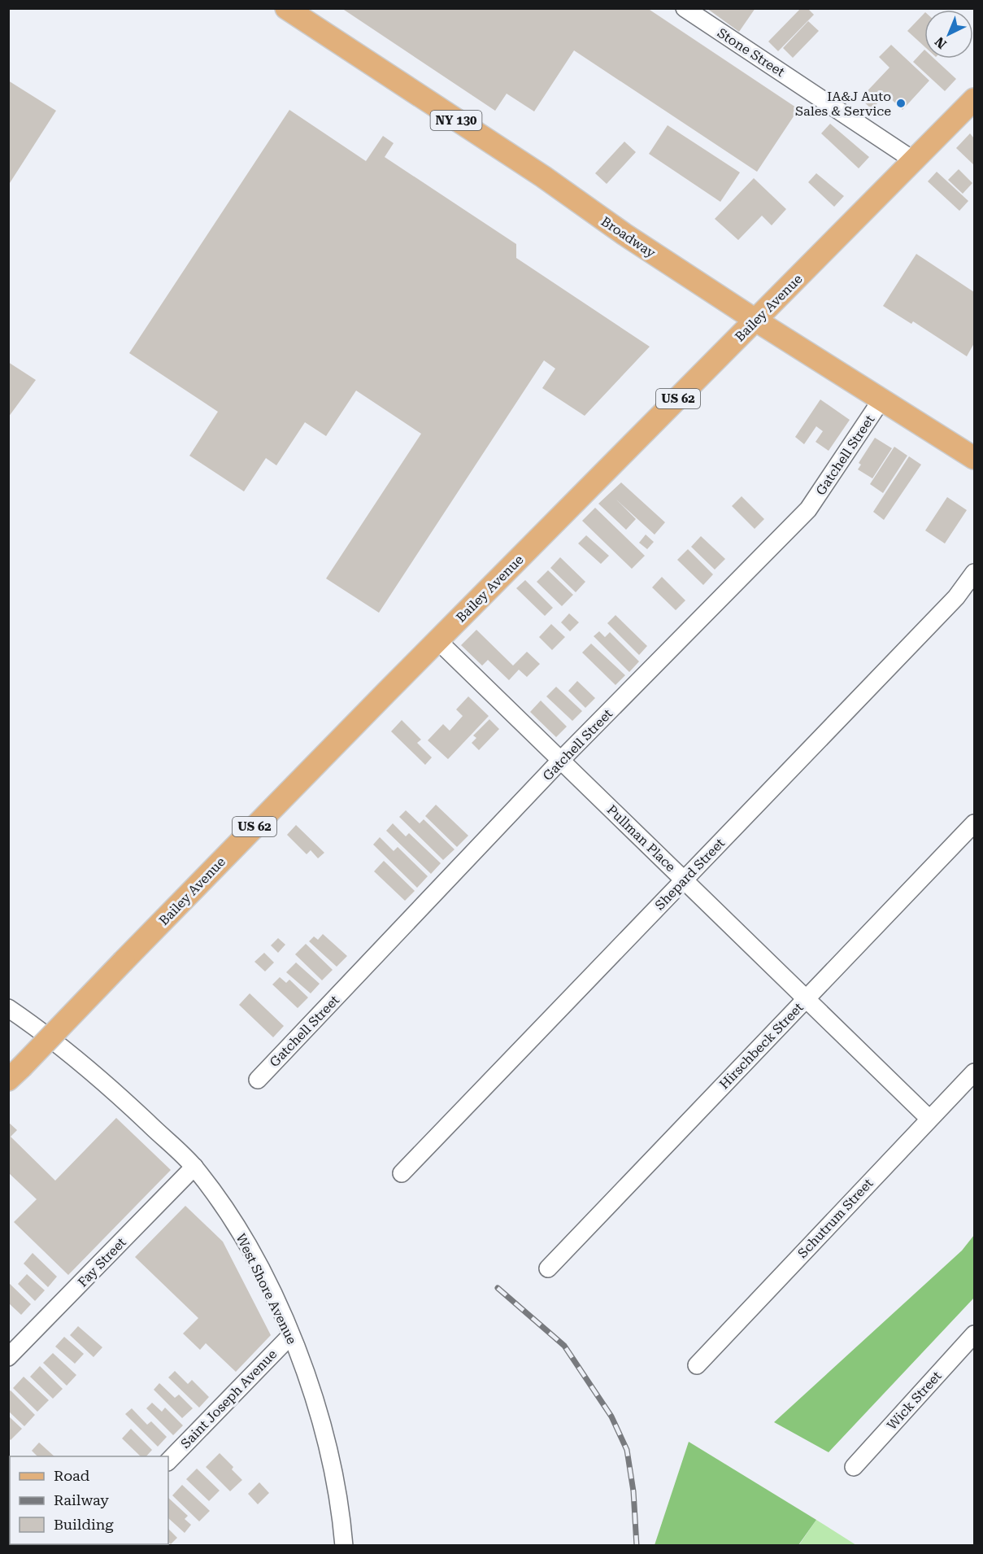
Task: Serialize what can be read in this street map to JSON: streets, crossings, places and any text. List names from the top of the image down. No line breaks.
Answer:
{"streets":{"main road":["NY 130","Broadway","Bailey Avenue","US 62"],"street":["Stone Street","Gatchell Street","Pullman Place","Shepard Street","Hirschbeck Street","Schutrum Street","Fay Street","West Shore Avenue","Saint Joseph Avenue","Wick Street"]},"crossings":[["Stone Street","Bailey Avenue"],["Broadway","Bailey Avenue"],["Broadway","Gatchell Street"],["Bailey Avenue","Pullman Place"],["Gatchell Street","Pullman Place"],["Pullman Place","Shepard Street"],["Pullman Place","Hirschbeck Street"],["Pullman Place","Schutrum Street"],["Fay Street","West Shore Avenue"],["West Shore Avenue","Saint Joseph Avenue"]],"places":["IA&J Auto Sales & Service"],"legend":["Road","Railway","Building"],"north":"bottom left"}
